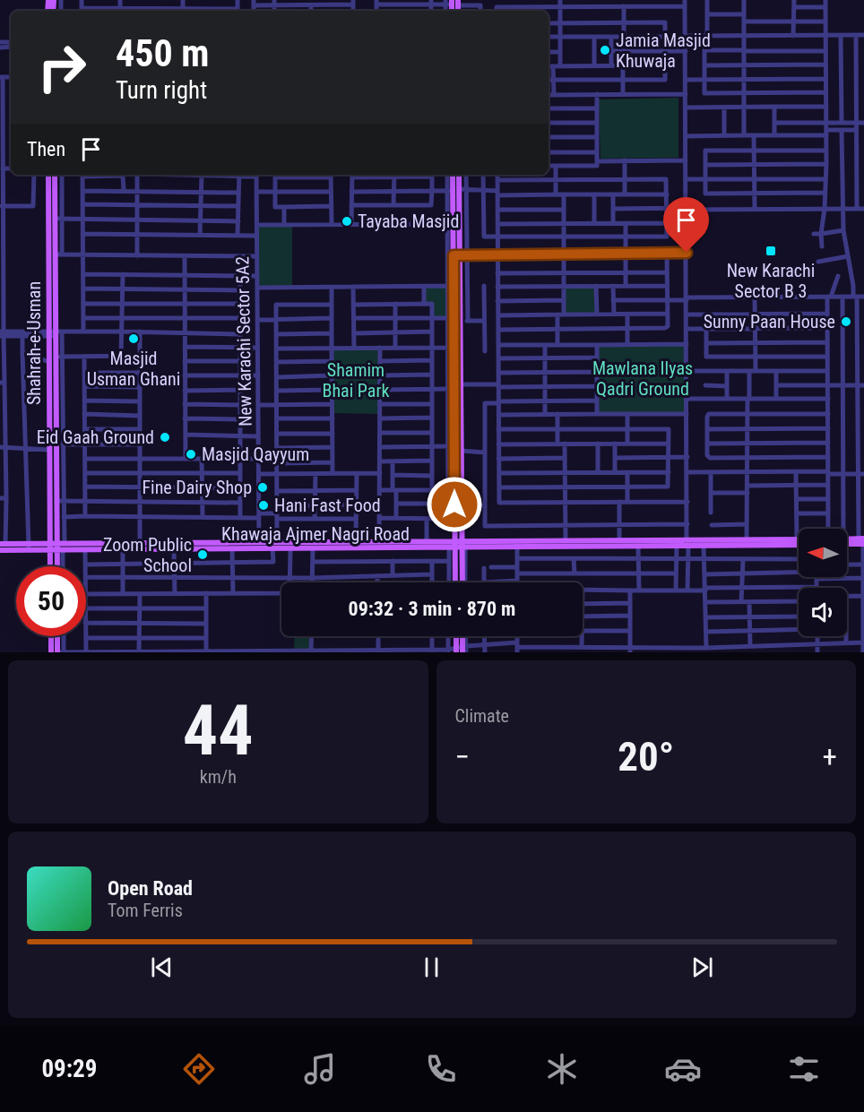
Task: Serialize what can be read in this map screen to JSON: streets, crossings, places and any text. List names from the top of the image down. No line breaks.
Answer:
{"streets":{"main road":["Shahrah-e-Usman","Khawaja Ajmer Nagri Road"],"street":["New Karachi Sector 5A2"]},"crossings":[["New Karachi Sector 5A2","Khawaja Ajmer Nagri Road"],["Shahrah-e-Usman","Khawaja Ajmer Nagri Road"]],"parks":["Mawlana Ilyas Qadri Ground","Shamim Bhai Park"],"places":{"other":["Jamia Masjid Khuwaja","Tayaba Masjid","Sunny Paan House","Masjid Usman Ghani","Eid Gaah Ground","Masjid Qayyum","Fine Dairy Shop","Hani Fast Food","Zoom Public School"],"transit":["New Karachi Sector B 3"]},"north":"left","page":{"turn":["450 m","Turn right"],"then":"Then","limit":"50","trip":"09:32 · 3 min · 870 m","tile":[["44","km/h"],"Climate"],"heat":["−","20°","+"],"song":["Open Road","Tom Ferris"],"tabs":"09:29"}}
